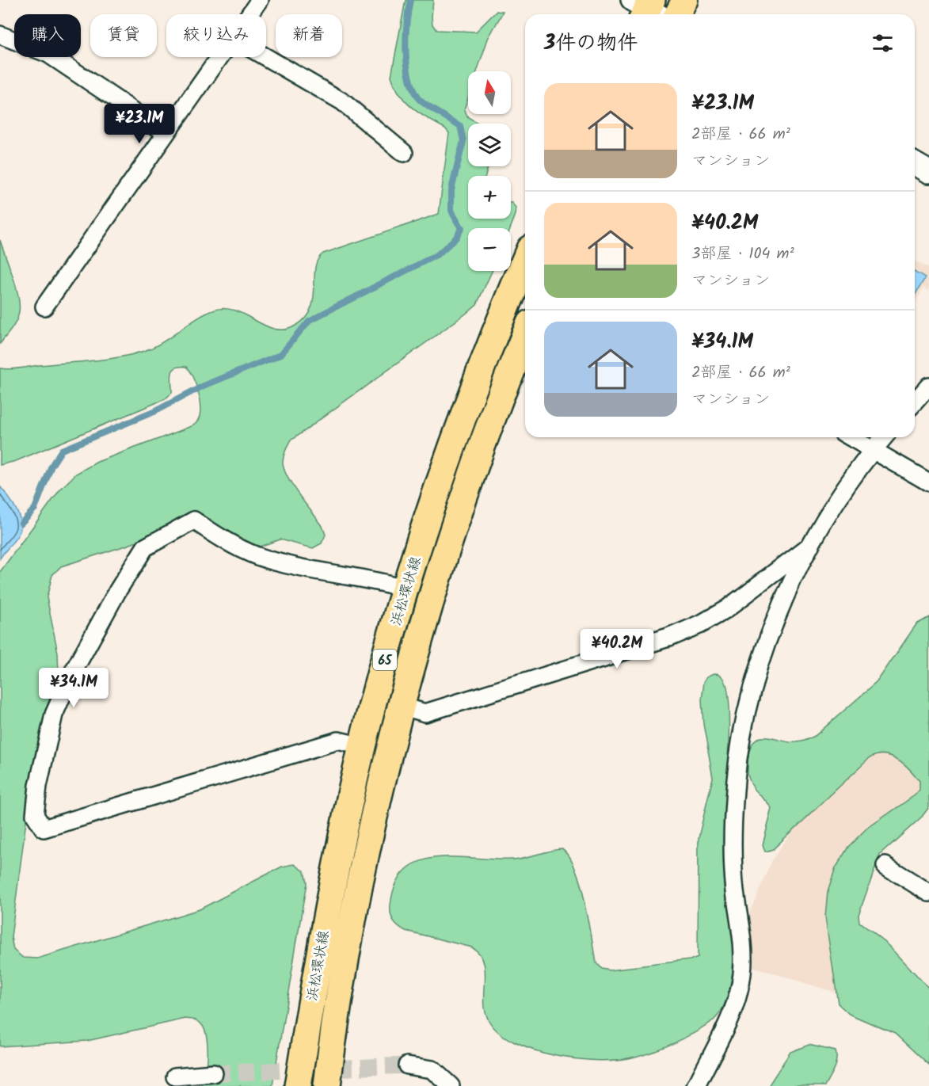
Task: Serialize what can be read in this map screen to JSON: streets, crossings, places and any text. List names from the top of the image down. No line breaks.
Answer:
{"streets":{"main road":["浜松環状線","65"]},"north":"top","page":{"chip":["購入","賃貸","絞り込み","新着"],"heading":"3件の物件","map_buttons":["+","−"],"list":[{"name":"¥23.1M","note":"2部屋 · 66 m² · マンション"},{"name":"¥40.2M","note":"3部屋 · 104 m² · マンション"},{"name":"¥34.1M","note":"2部屋 · 66 m² · マンション"}],"price":["¥23.1M","¥40.2M","¥34.1M"]}}
